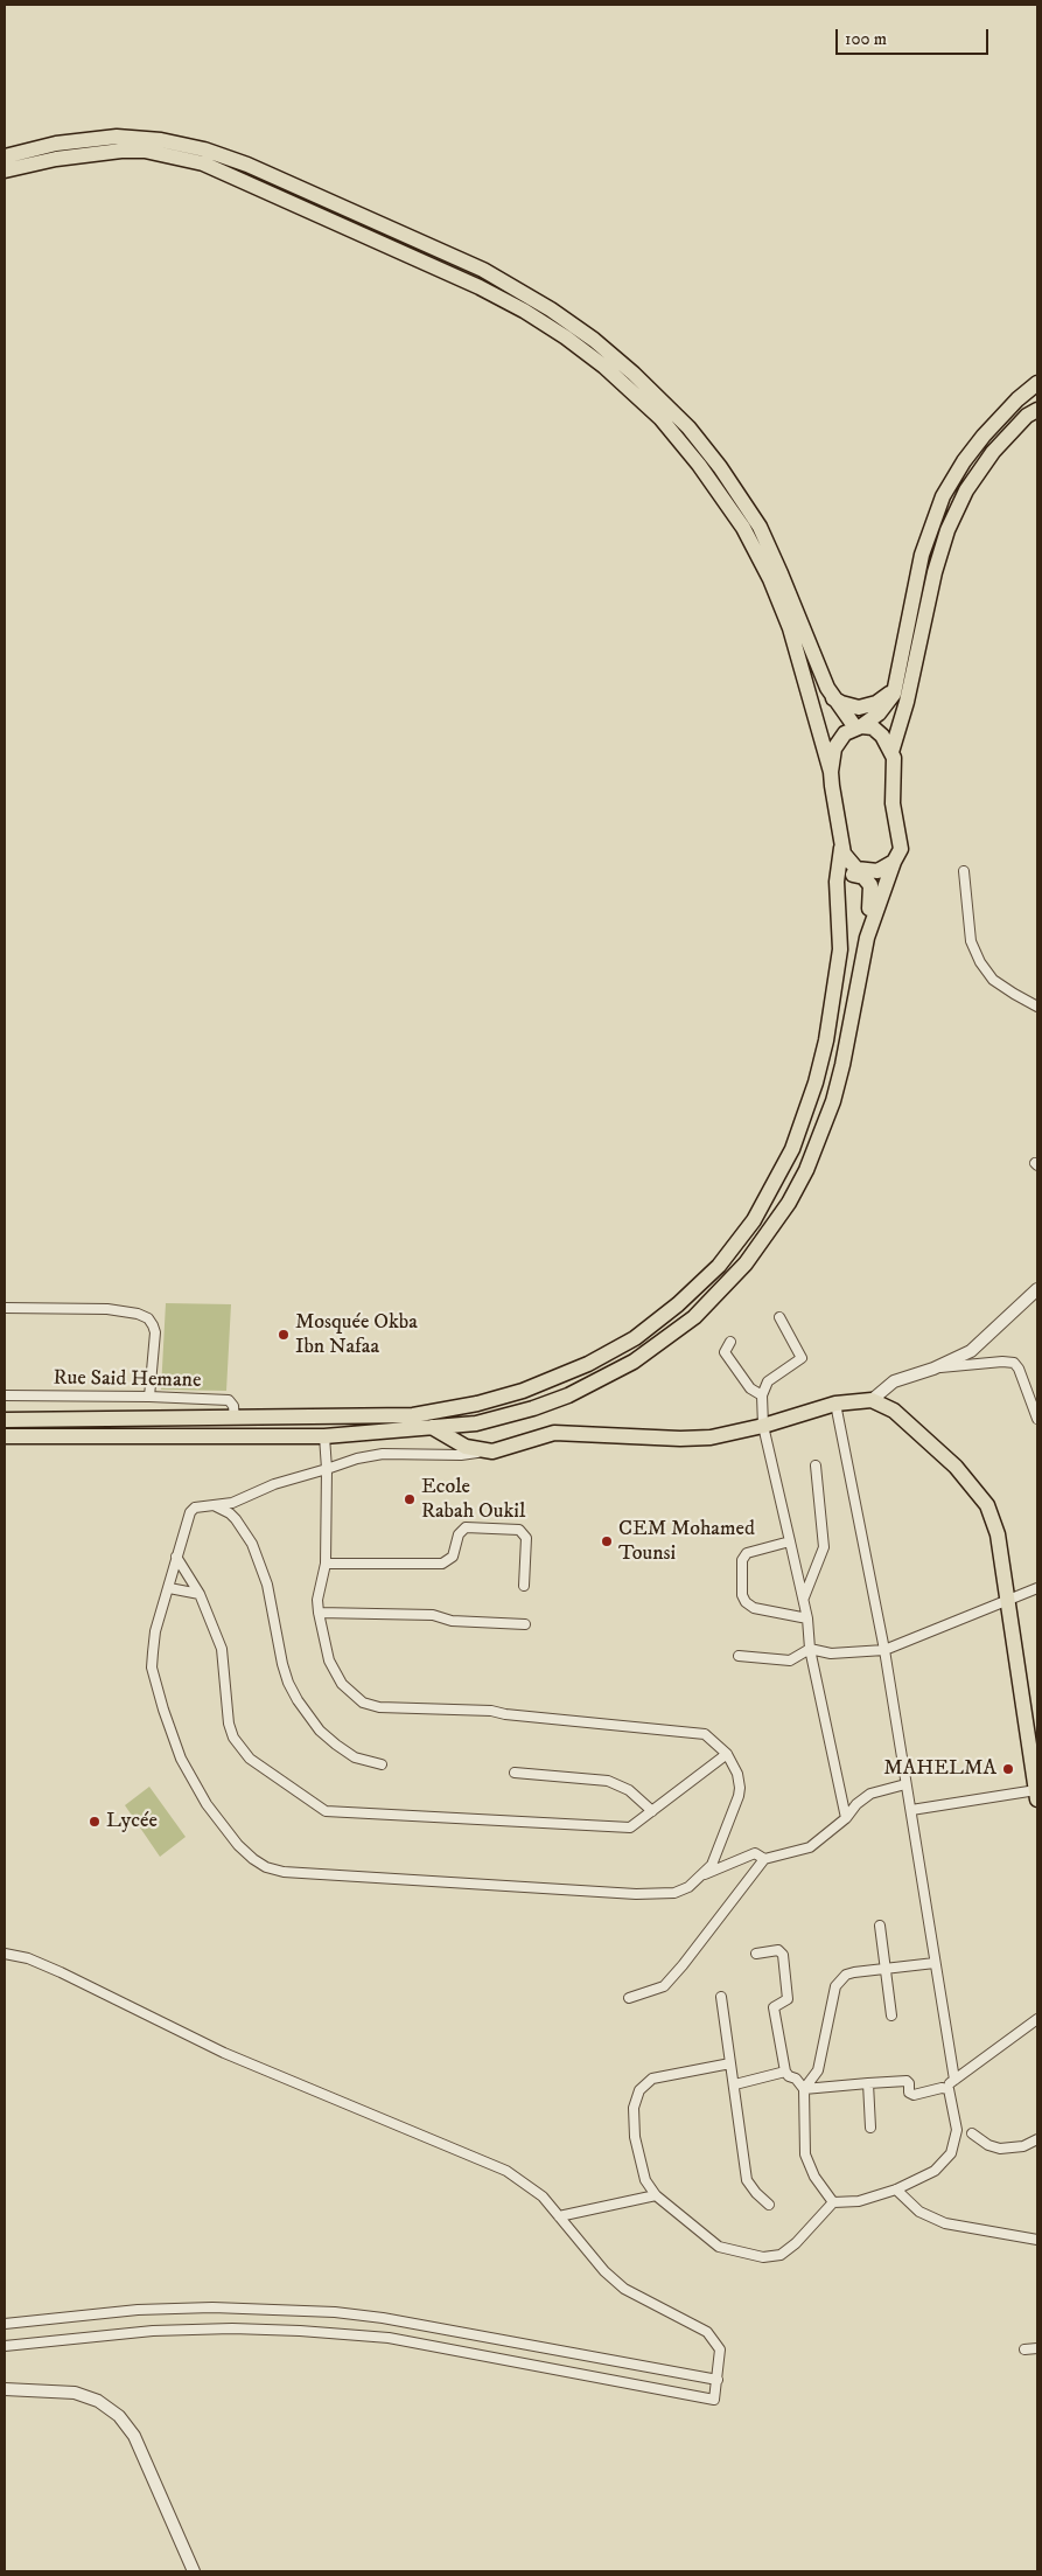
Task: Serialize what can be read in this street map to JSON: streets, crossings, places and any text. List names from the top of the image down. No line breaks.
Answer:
{"streets":{"street":["Rue Said Hemane"]},"places":["Mosquée Okba Ibn Nafaa","Ecole Rabah Oukil","CEM Mohamed Tounsi","MAHELMA","Lycée"],"scale_bar":"100 m"}
